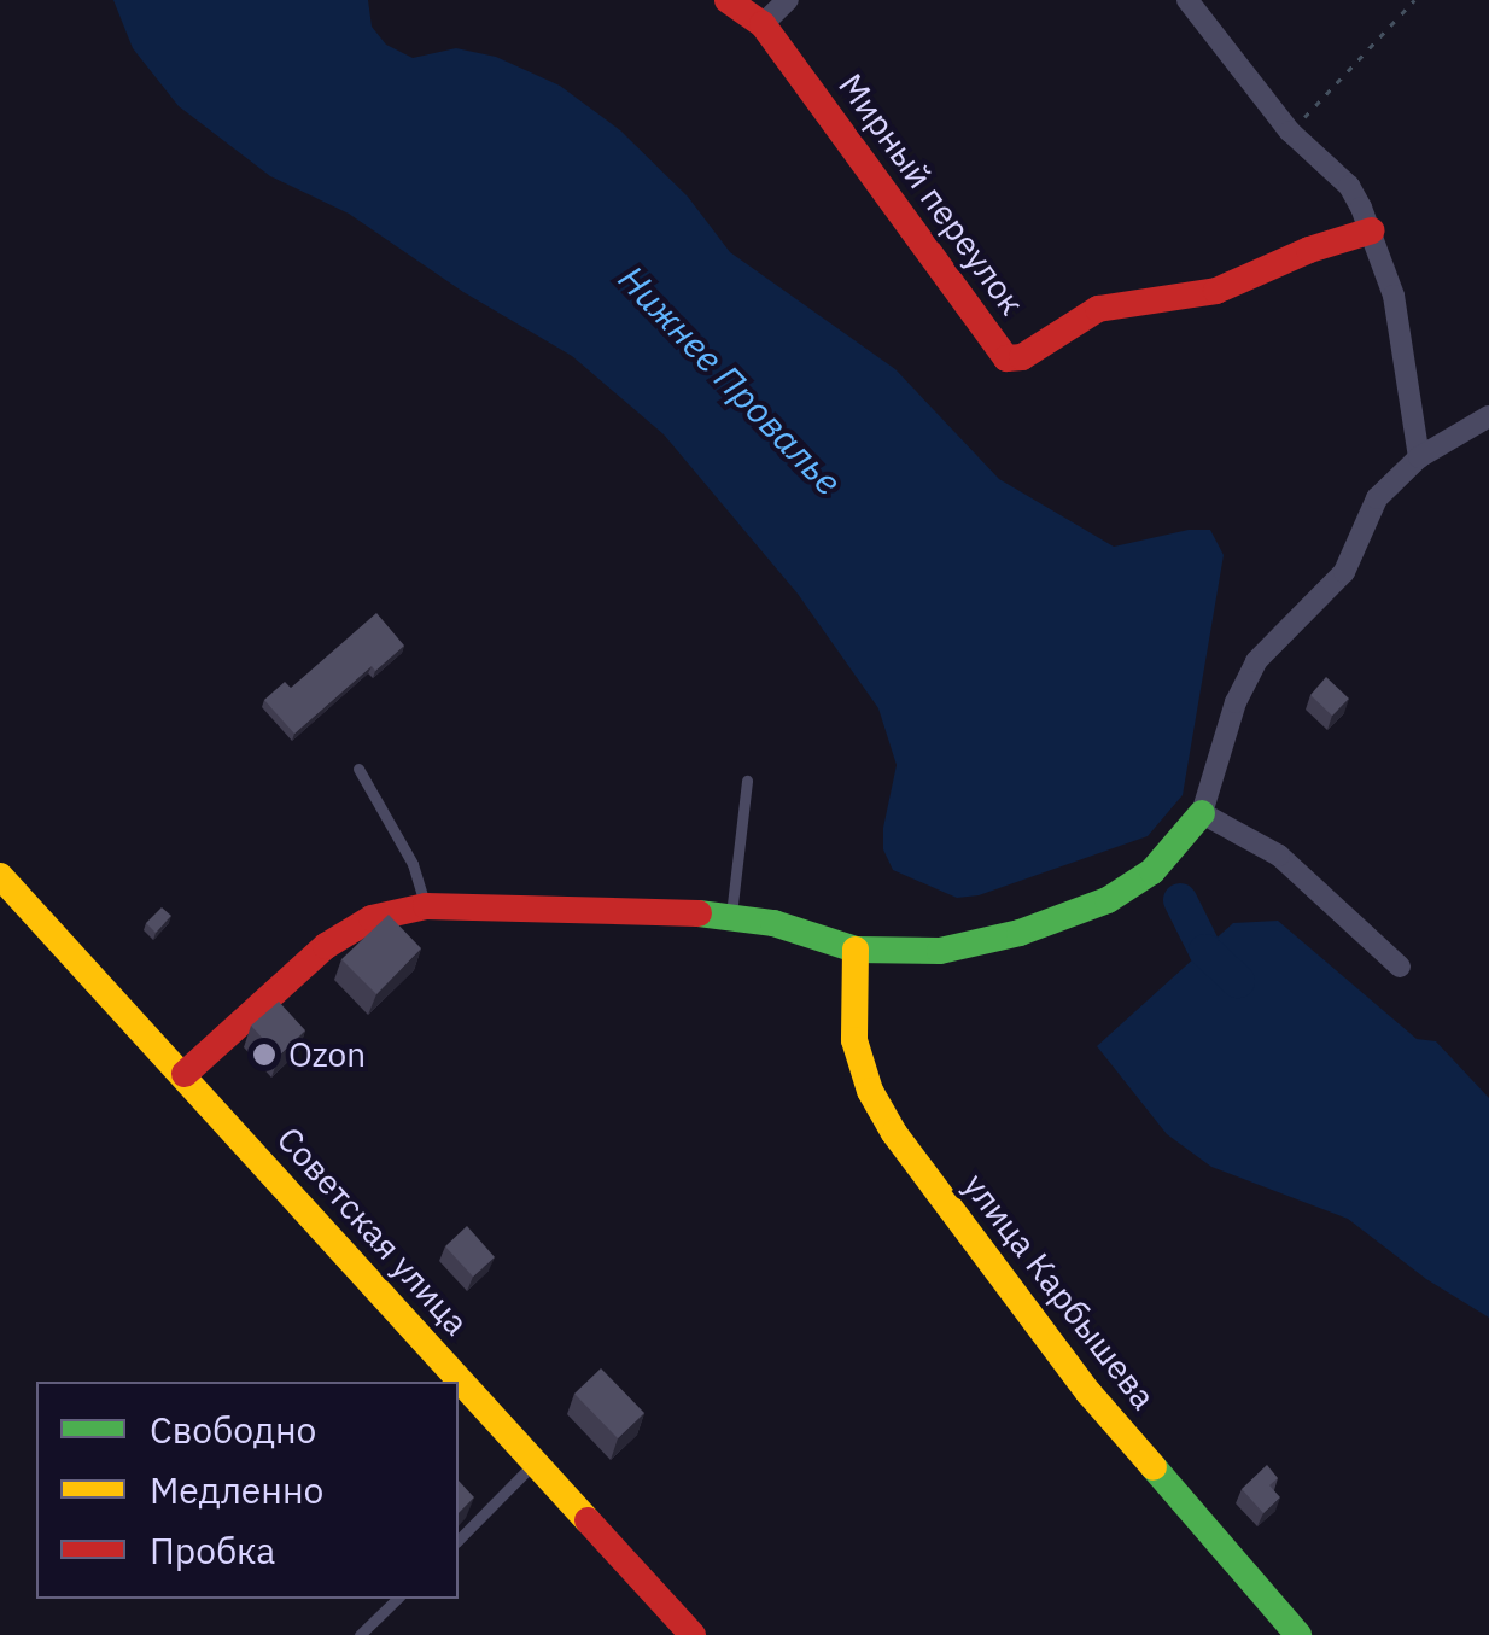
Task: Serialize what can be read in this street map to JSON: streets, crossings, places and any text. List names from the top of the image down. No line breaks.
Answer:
{"streets":{"street":["Мирный переулок","Советская улица","улица Карбышева"]},"water":["Нижнее Провалье"],"places":["Ozon"],"legend":["Свободно","Медленно","Пробка"]}
